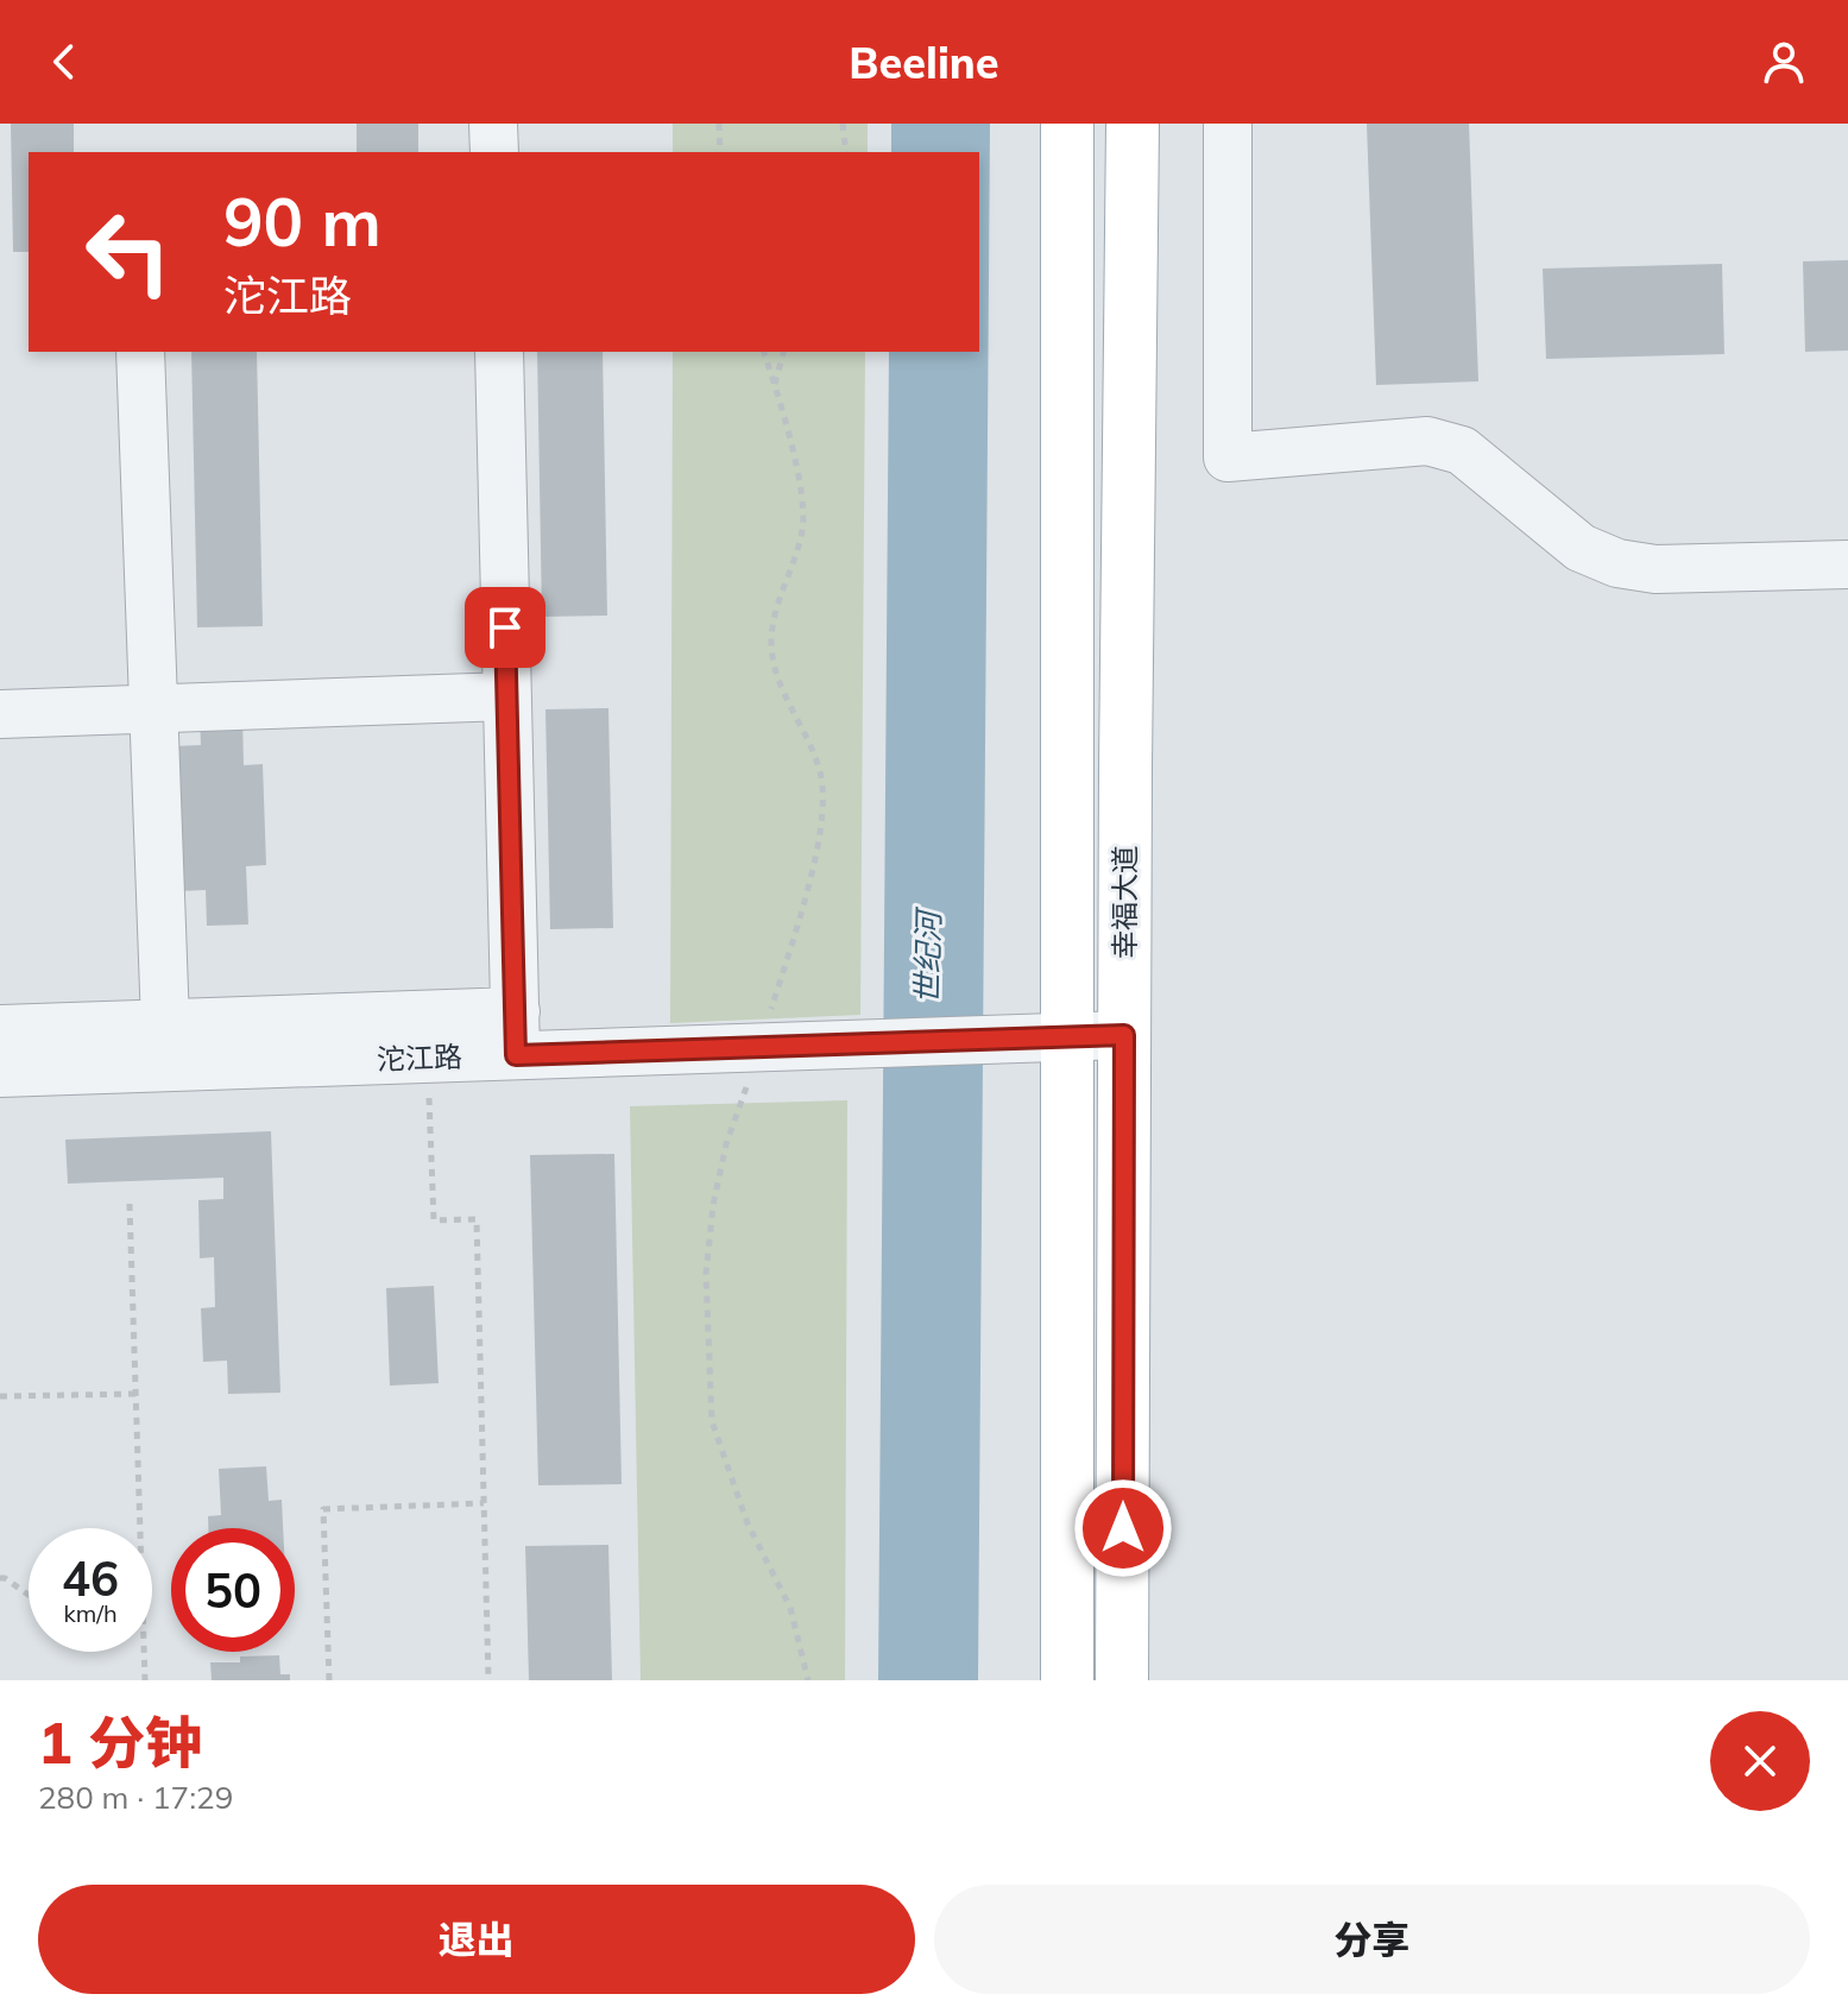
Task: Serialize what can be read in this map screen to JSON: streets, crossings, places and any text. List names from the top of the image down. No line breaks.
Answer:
{"streets":{"main road":["幸福大道"],"street":["沱江路"]},"crossings":[["幸福大道","沱江路"]],"water":["世纪河"],"page":{"header":"Beeline","turn":["90 m","沱江路"],"speed":"46 km/h","limit":"50","heading":["1 分钟","280 m · 17:29"],"buttons":["退出","分享"]}}
